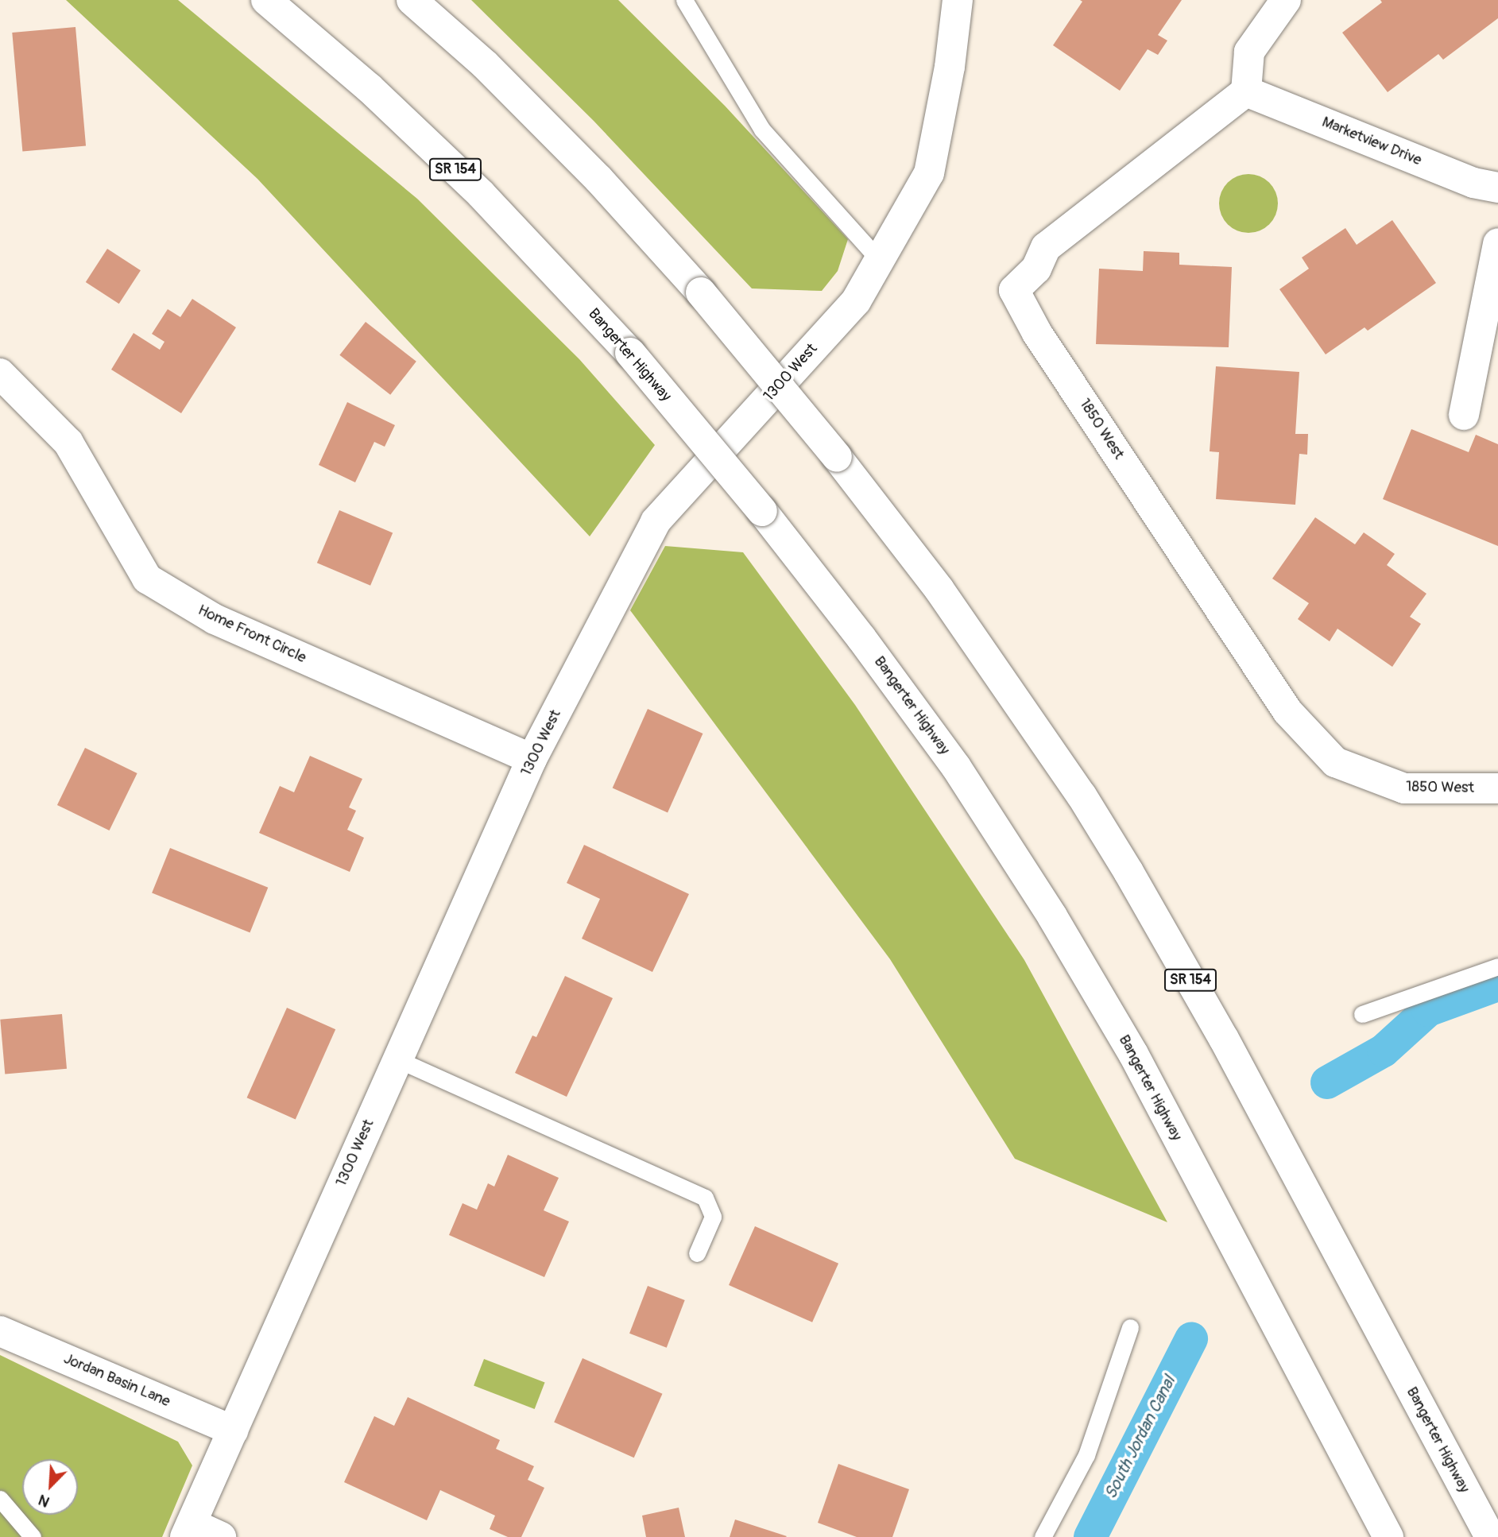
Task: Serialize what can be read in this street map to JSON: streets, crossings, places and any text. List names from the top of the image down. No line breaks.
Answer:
{"streets":{"main road":["Marketview Drive","SR 154","Bangerter Highway","1300 West","1850 West","Home Front Circle","Jordan Basin Lane"]},"crossings":[["Marketview Drive","1850 West"],["1300 West","Home Front Circle"],["1300 West","Jordan Basin Lane"]],"water":["South Jordan Canal"],"north":"bottom left"}
